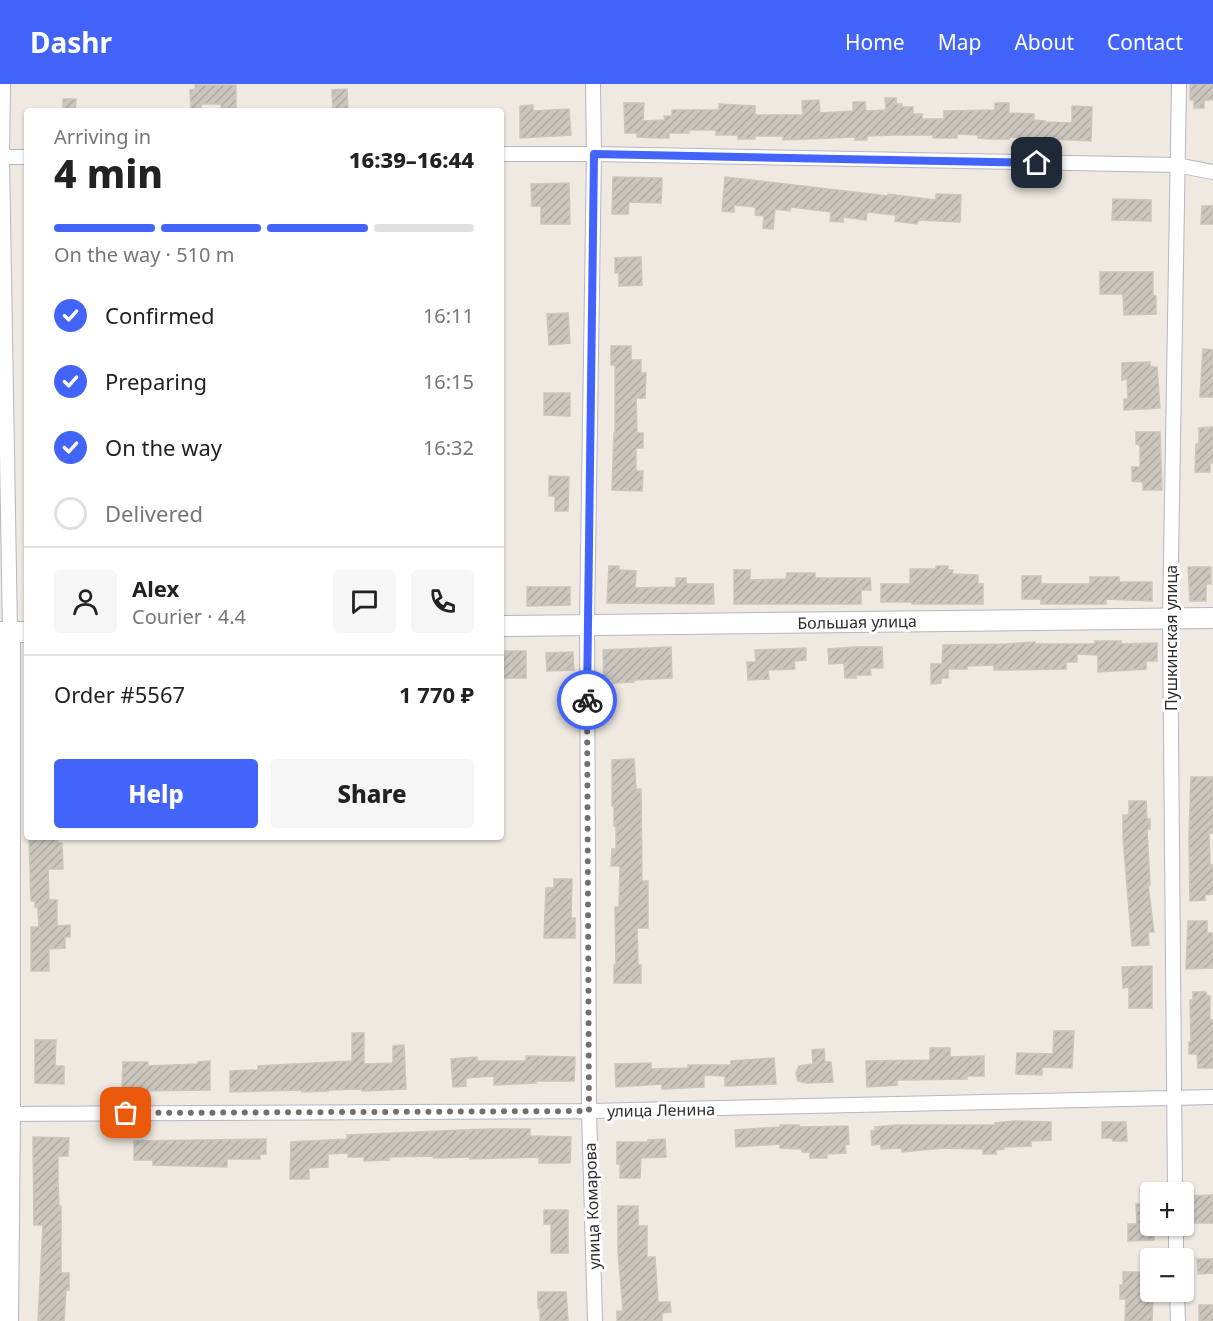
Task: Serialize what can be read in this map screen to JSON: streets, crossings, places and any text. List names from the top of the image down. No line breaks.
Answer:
{"streets":{"street":["Большая улица","Пушкинская улица","улица Ленина","улица Комарова"]},"crossings":[["Большая улица","Пушкинская улица"],["Большая улица","улица Комарова"],["Пушкинская улица","улица Ленина"],["улица Ленина","улица Комарова"]],"page":{"header":"Dashr","nav":["Home","Map","About","Contact"],"heading":["4 min","Arriving in","16:39–16:44"],"panel":["Alex","Courier · 4.4","Order #5567","1 770 ₽"],"bar":"On the way · 510 m","list":[["Confirmed","16:11"],["Preparing","16:15"],["On the way","16:32"],"Delivered"],"buttons":["Help","Share"],"map_buttons":["+","−"]}}
